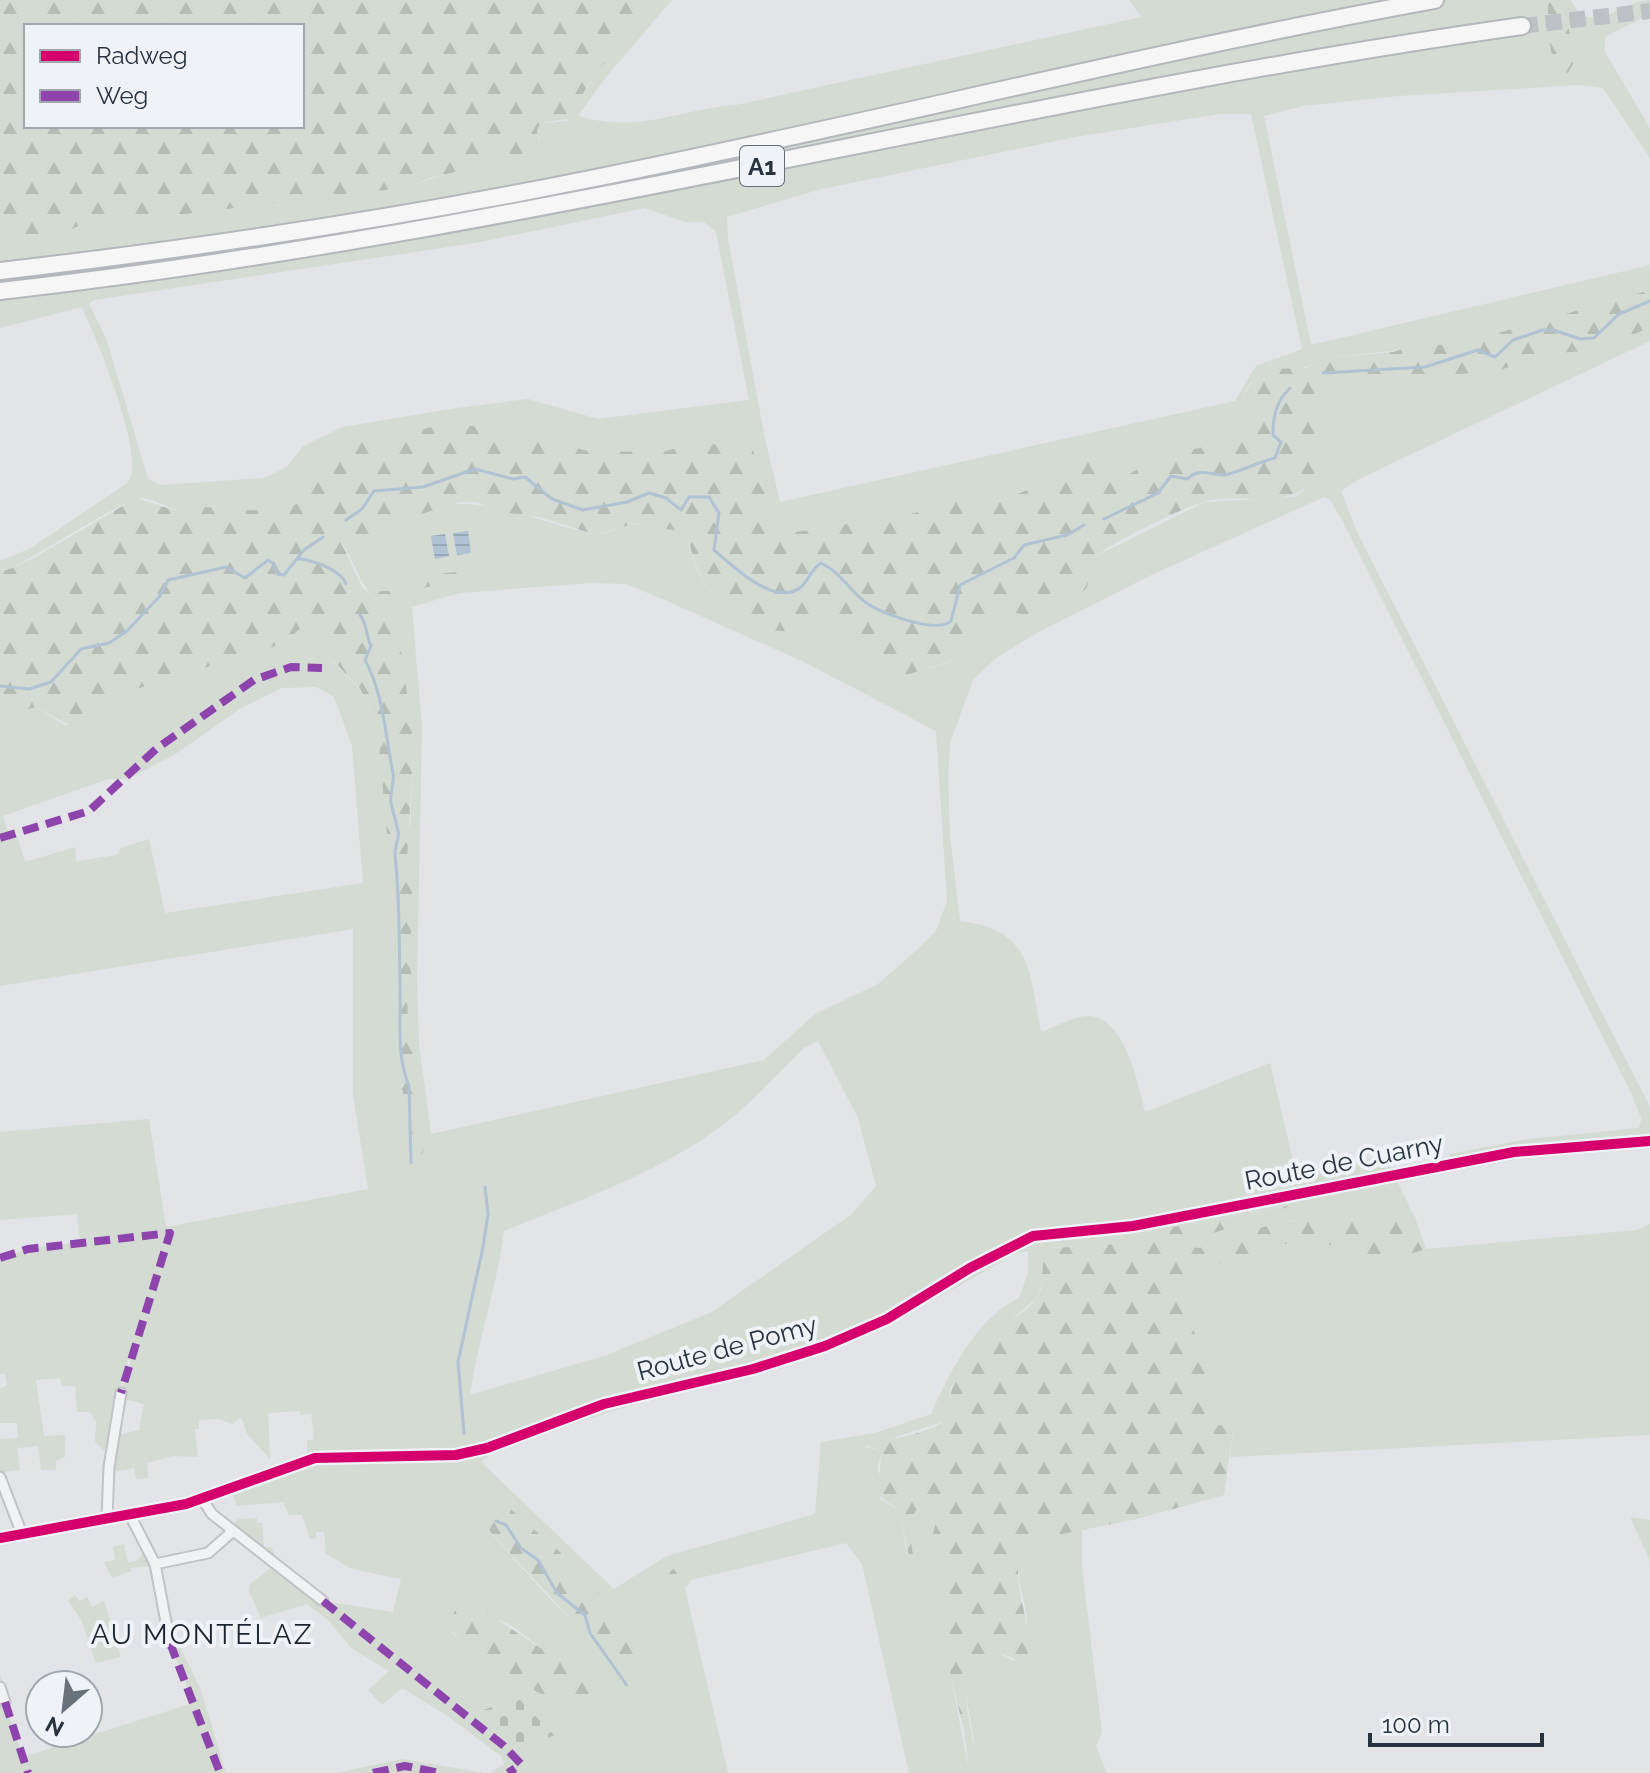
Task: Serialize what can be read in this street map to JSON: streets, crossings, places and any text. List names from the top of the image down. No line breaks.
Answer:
{"streets":{"highway":["A1"],"street":["Route de Cuarny","Route de Pomy"]},"crossings":[["Route de Cuarny","Route de Pomy"]],"districts":["AU MONTÉLAZ"],"legend":["Radweg","Weg"],"scale_bar":"100 m","north":"bottom left"}
